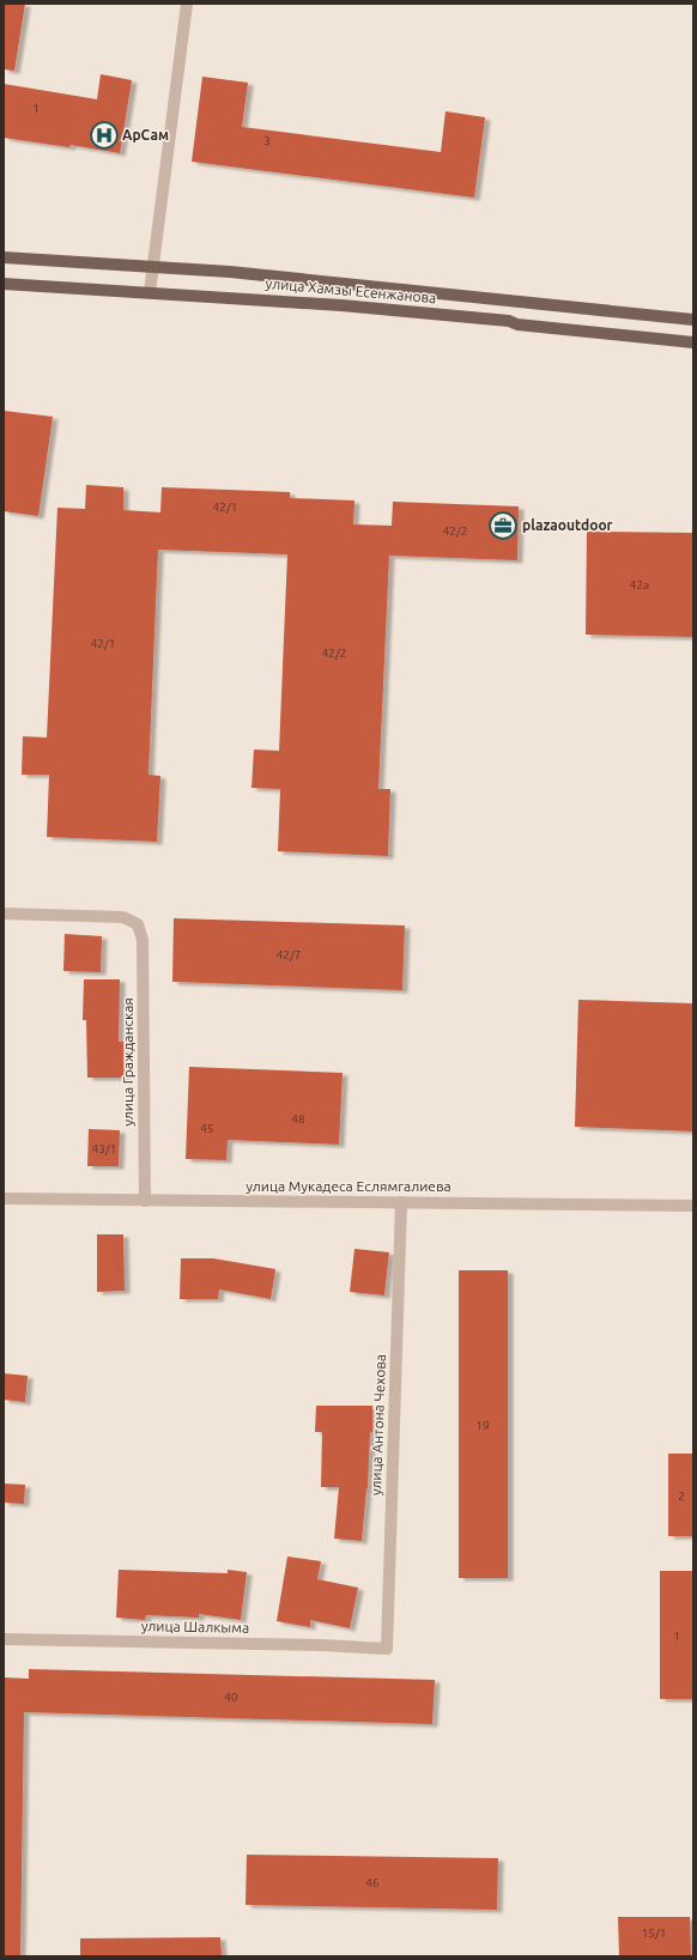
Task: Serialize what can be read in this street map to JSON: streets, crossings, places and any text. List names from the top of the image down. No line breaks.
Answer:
{"streets":{"main road":["улица Хамзы Есенжанова"],"street":["улица Гражданская","улица Мукадеса Еслямгалиева","улица Антона Чехова","улица Шалкыма"]},"crossings":[["улица Гражданская","улица Мукадеса Еслямгалиева"],["улица Мукадеса Еслямгалиева","улица Антона Чехова"],["улица Антона Чехова","улица Шалкыма"]],"places":{"hospital":["АрСам"],"office":["plazaoutdoor"]},"house_numbers":["1","3","42/1","42/2","42а","42/1","42/2","42/7","48","45","43/1","19","2","1","40","46","15/1"]}
